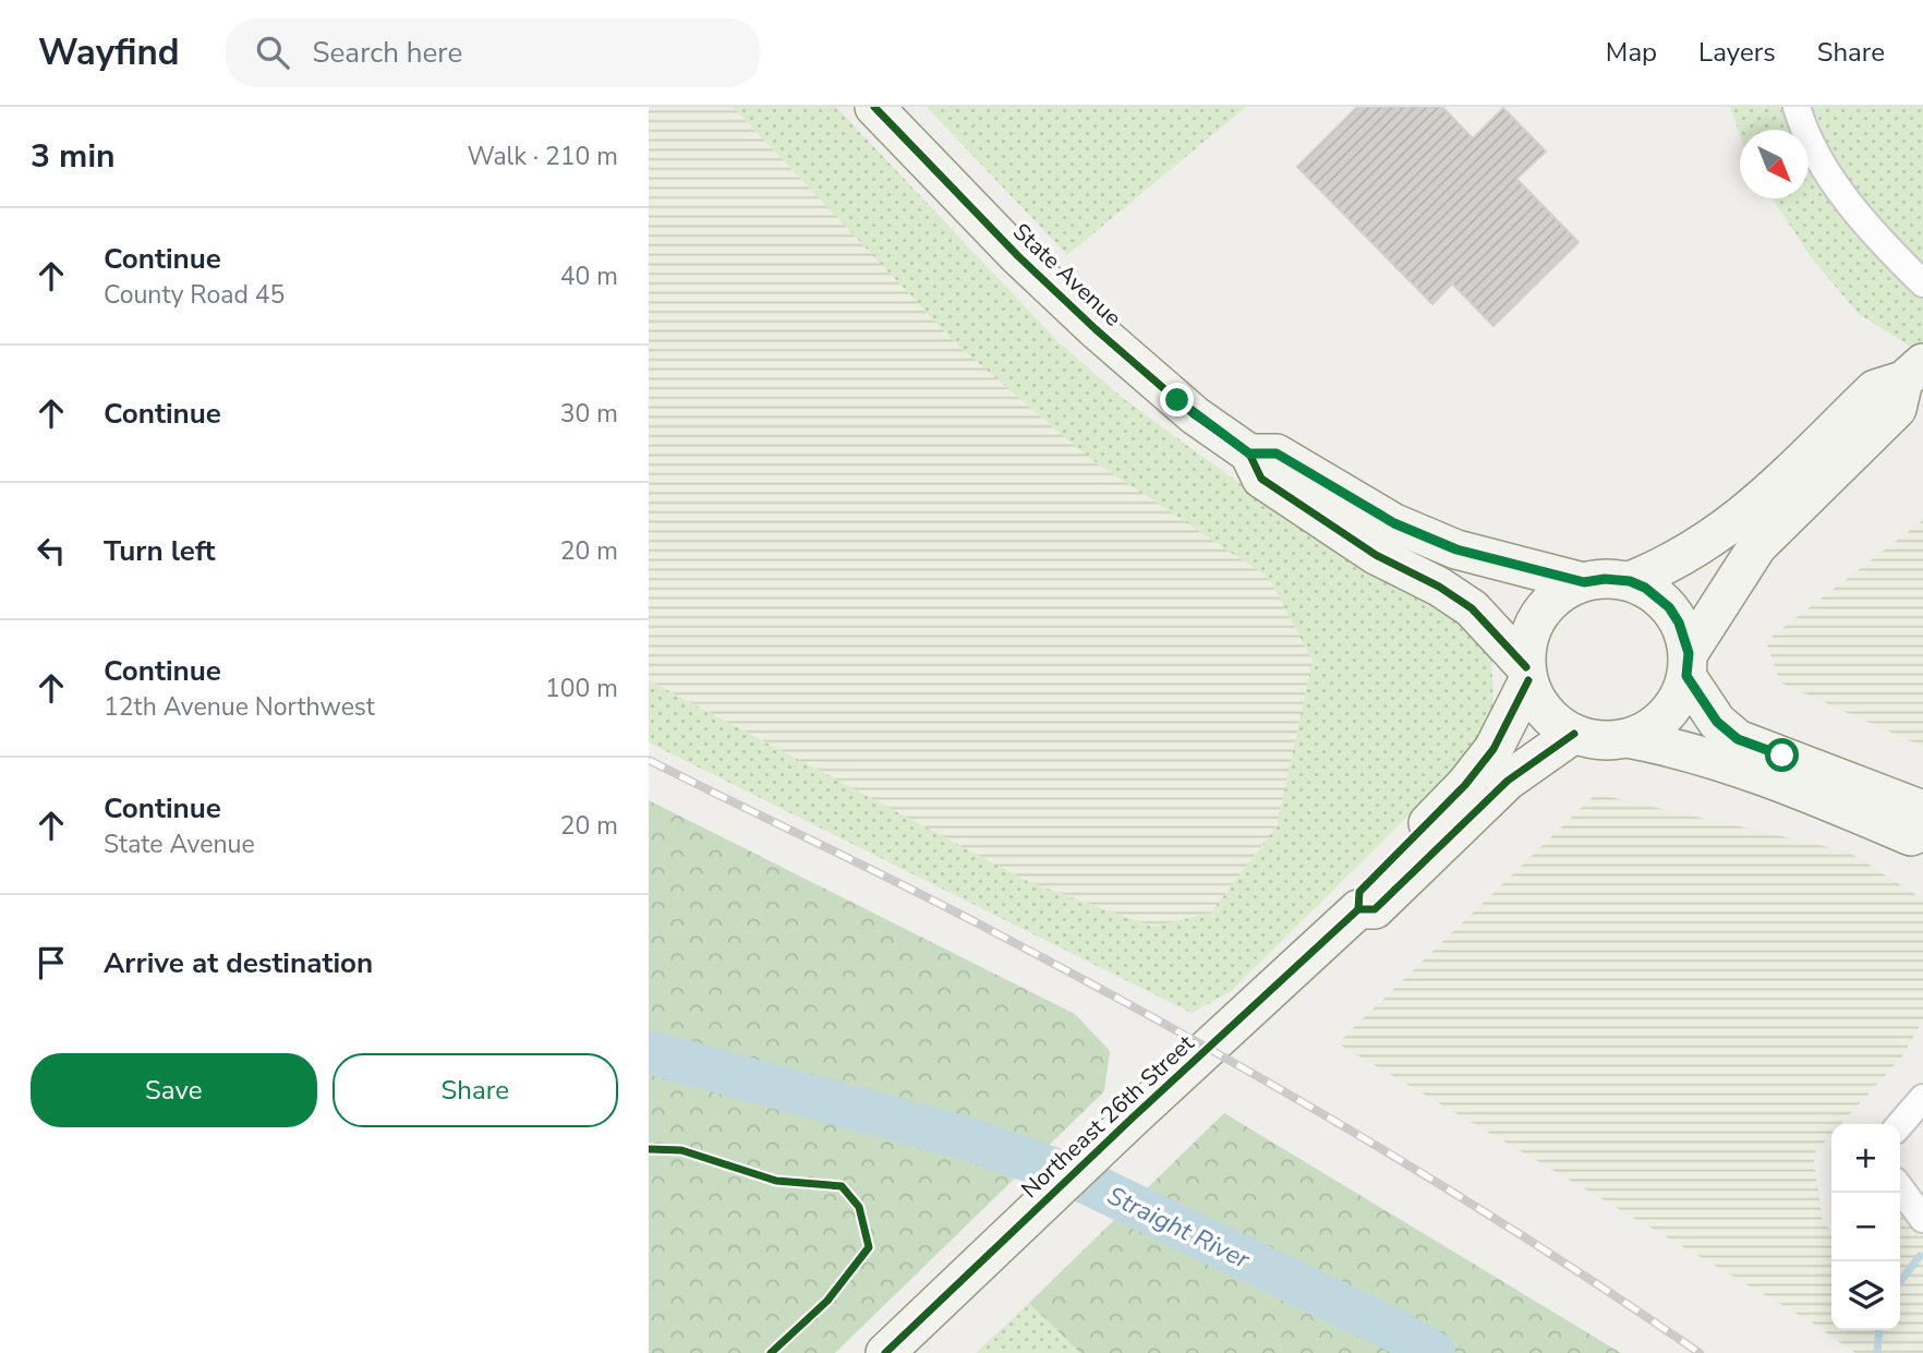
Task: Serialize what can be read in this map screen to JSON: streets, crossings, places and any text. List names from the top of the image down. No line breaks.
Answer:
{"streets":{"main road":["State Avenue","Northeast 26th Street"]},"water":["Straight River"],"north":"bottom right","page":{"header":"Wayfind","search":"Search here","nav":["Map","Layers","Share"],"heading":["3 min","Walk · 210 m"],"list":[["Continue","County Road 45","40 m"],["Continue","30 m"],["Turn left","20 m"],["Continue","12th Avenue Northwest","100 m"],["Continue","State Avenue","20 m"],"Arrive at destination"],"buttons":["Save","Share"],"map_buttons":["+","−"]}}
